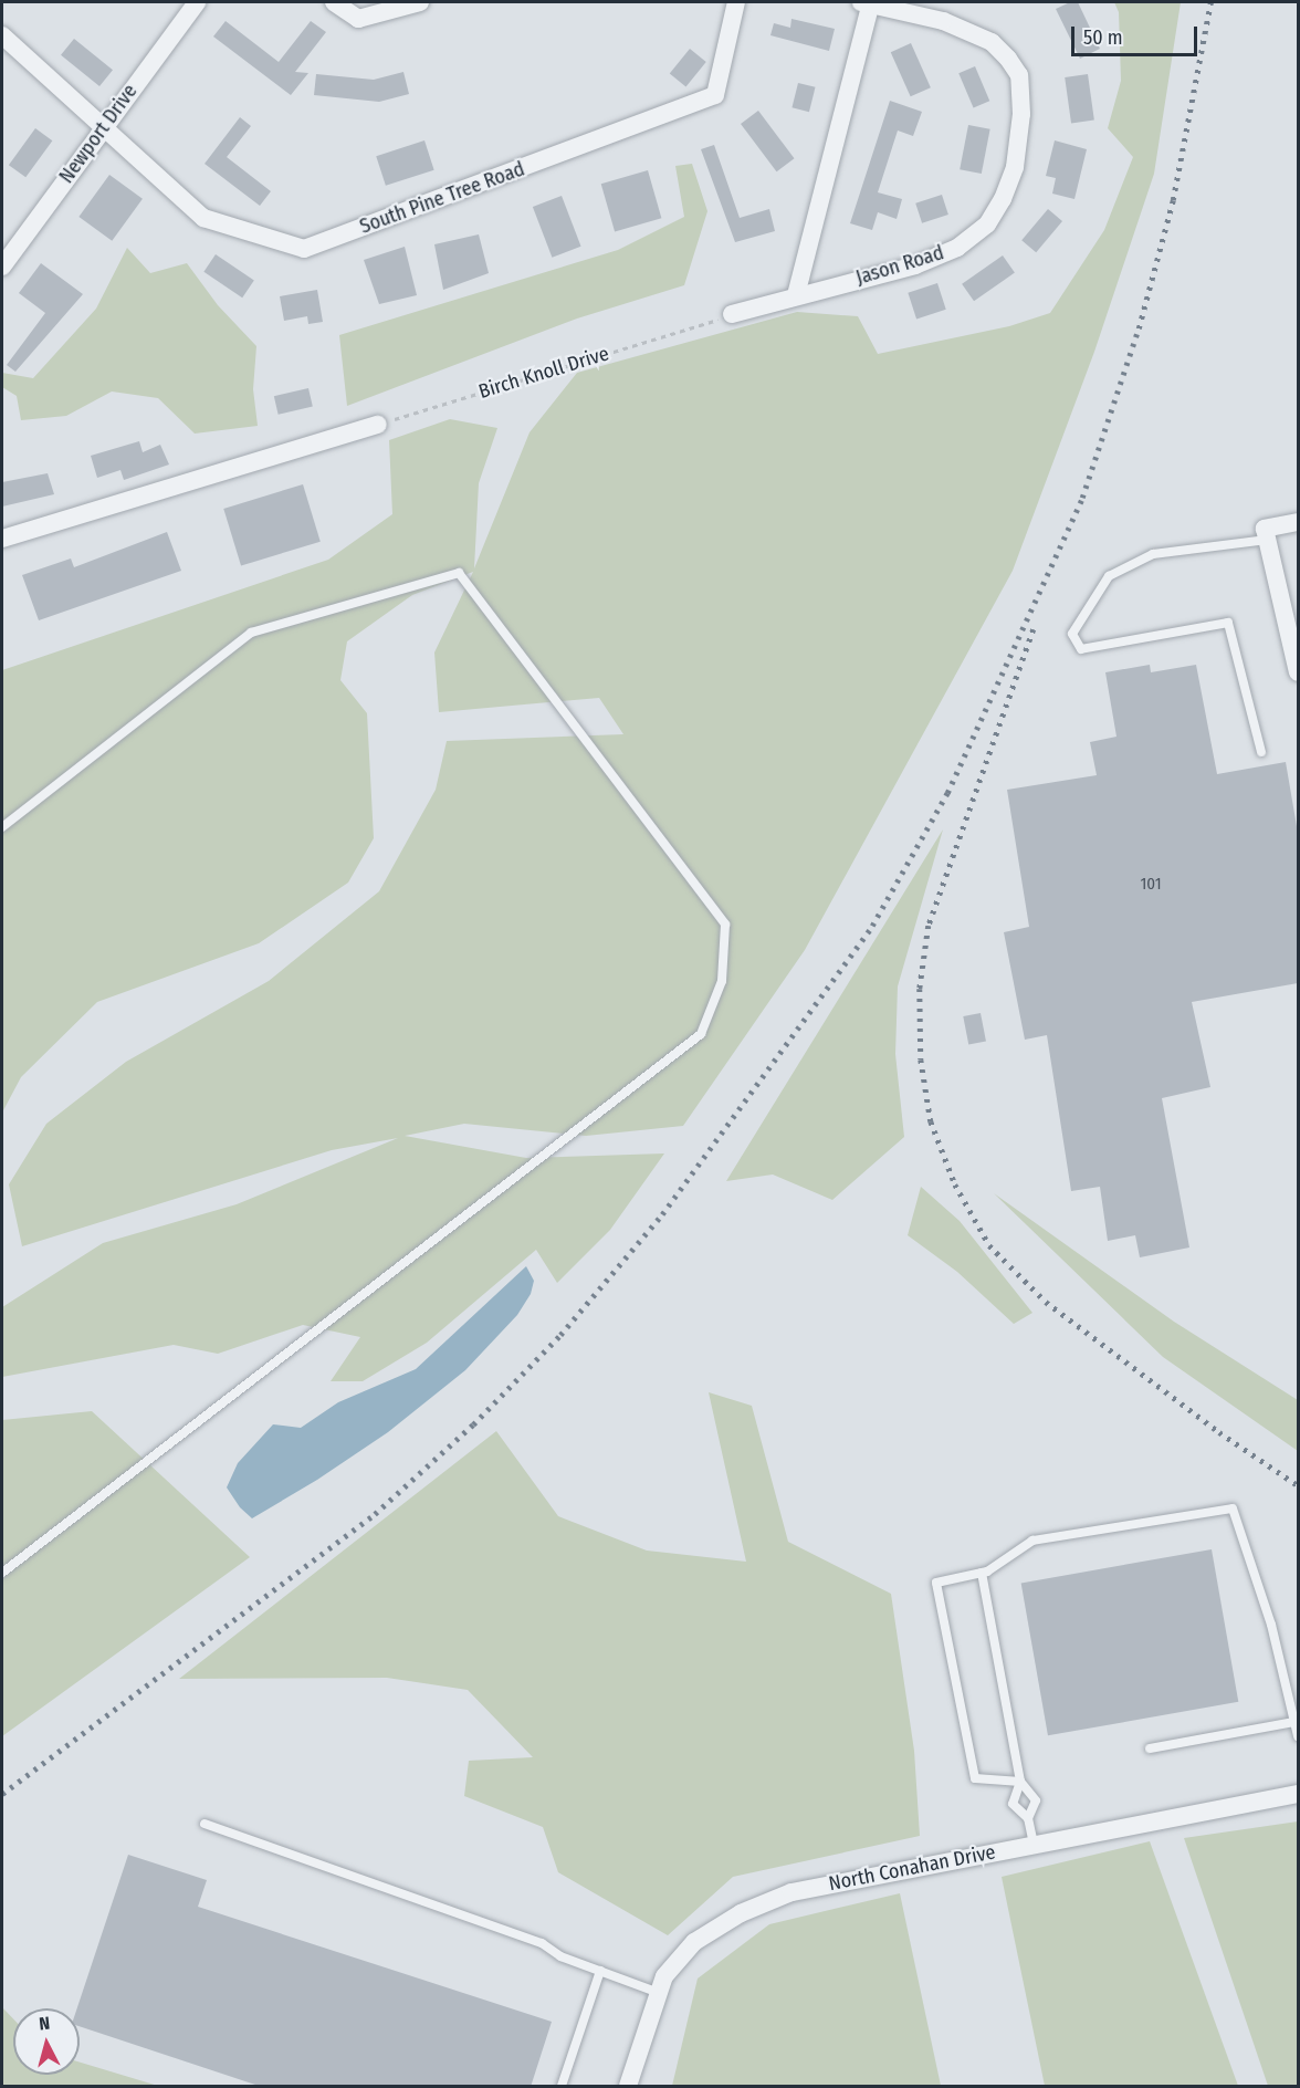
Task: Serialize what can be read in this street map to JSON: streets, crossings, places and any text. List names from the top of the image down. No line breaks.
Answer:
{"streets":{"street":["Newport Drive","South Pine Tree Road","Jason Road","North Conahan Drive"],"path":["Birch Knoll Drive"]},"crossings":[["Newport Drive","South Pine Tree Road"]],"house_numbers":["101"],"scale_bar":"50 m","north":"top"}
